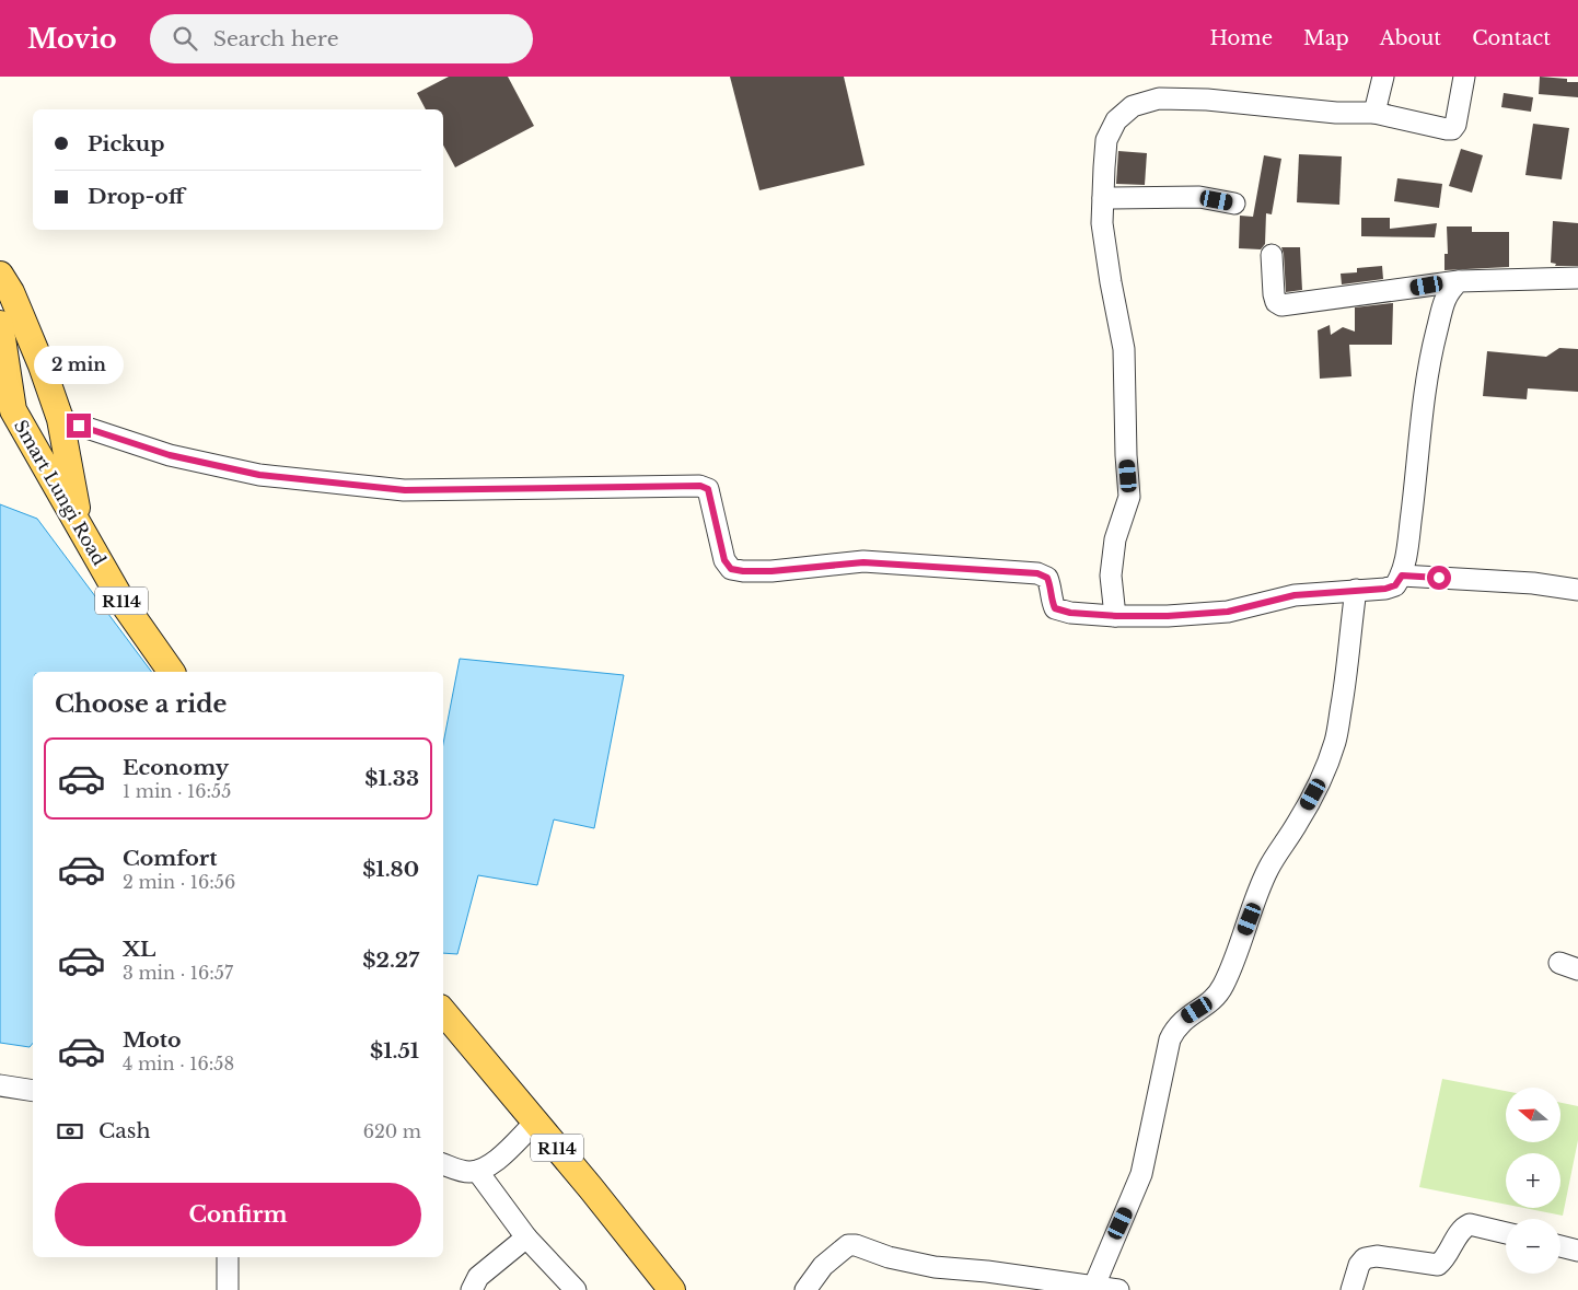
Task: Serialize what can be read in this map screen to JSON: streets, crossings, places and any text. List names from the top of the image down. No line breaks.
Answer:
{"streets":{"main road":["Smart Lungi Road","R114"]},"crossings":[["Smart Lungi Road","R114"]],"north":"left","page":{"header":"Movio","search":"Search here","nav":["Home","Map","About","Contact"],"banner":["Pickup","Drop-off"],"bubble":"2 min","heading":"Choose a ride","list":[{"name":"Economy","note":"1 min · 16:55","value":"$1.33"},{"name":"Comfort","note":"2 min · 16:56","value":"$1.80"},{"name":"XL","note":"3 min · 16:57","value":"$2.27"},{"name":"Moto","note":"4 min · 16:58","value":"$1.51"}],"map_buttons":["+","−"],"pay":["Cash","620 m"],"buttons":"Confirm"}}
